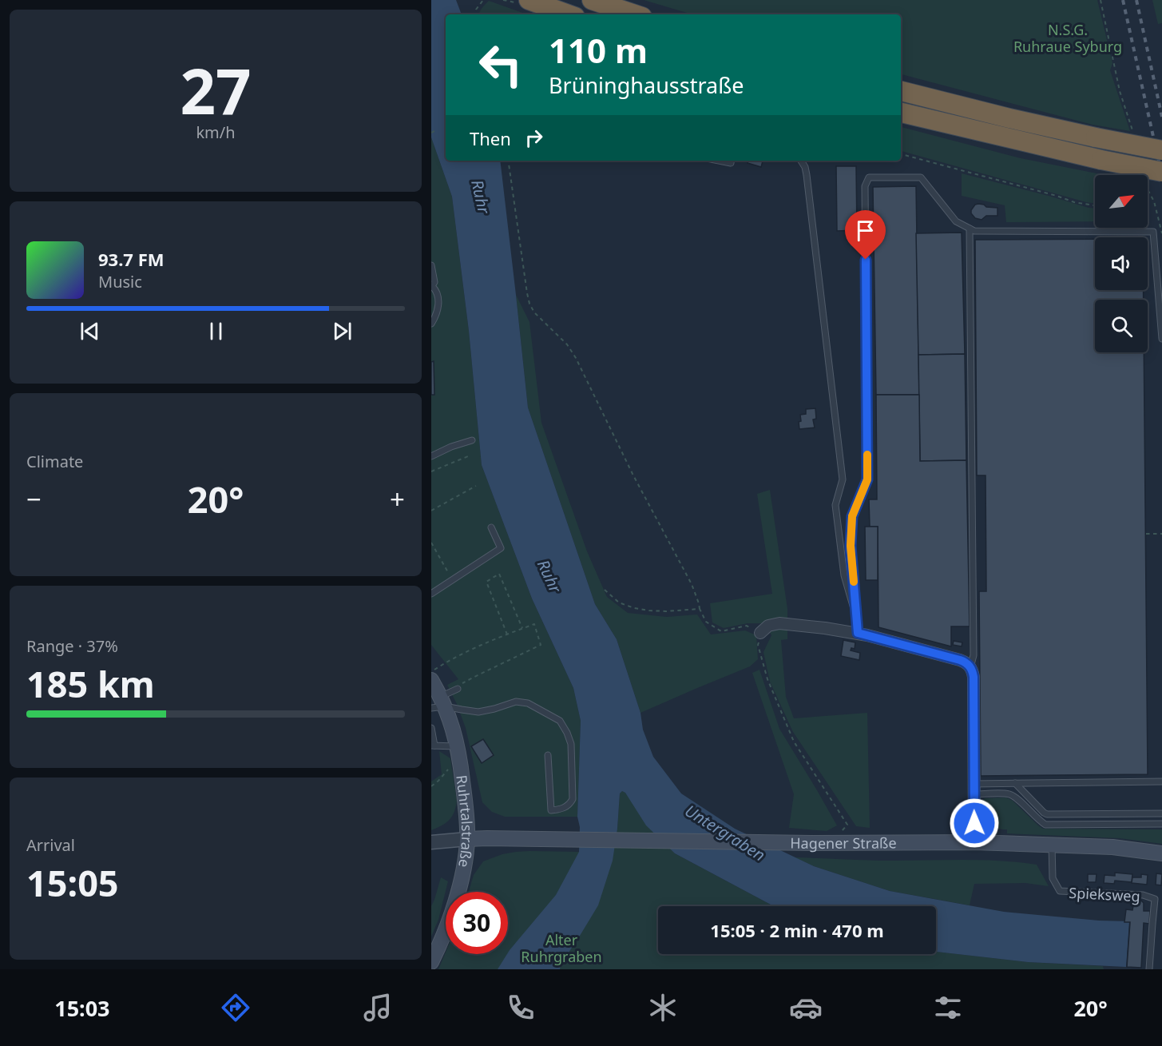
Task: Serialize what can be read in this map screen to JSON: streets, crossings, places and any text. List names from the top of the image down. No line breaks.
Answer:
{"streets":{"main road":["Ruhrtalstraße","Hagener Straße"],"lane":["Spieksweg"]},"crossings":[["Ruhrtalstraße","Hagener Straße"],["Hagener Straße","Spieksweg"]],"water":["Ruhr","Untergraben"],"parks":["N.S.G. Ruhraue Syburg","Alter Ruhrgraben"],"north":"top right","page":{"tile":[["27","km/h"],"Climate",["Range · 37%","185 km"],["Arrival","15:05"]],"turn":["110 m","Brüninghausstraße"],"then":"Then","song":["93.7 FM","Music"],"heat":["−","20°","+"],"limit":"30","trip":"15:05 · 2 min · 470 m","tabs":["15:03","20°"]}}
